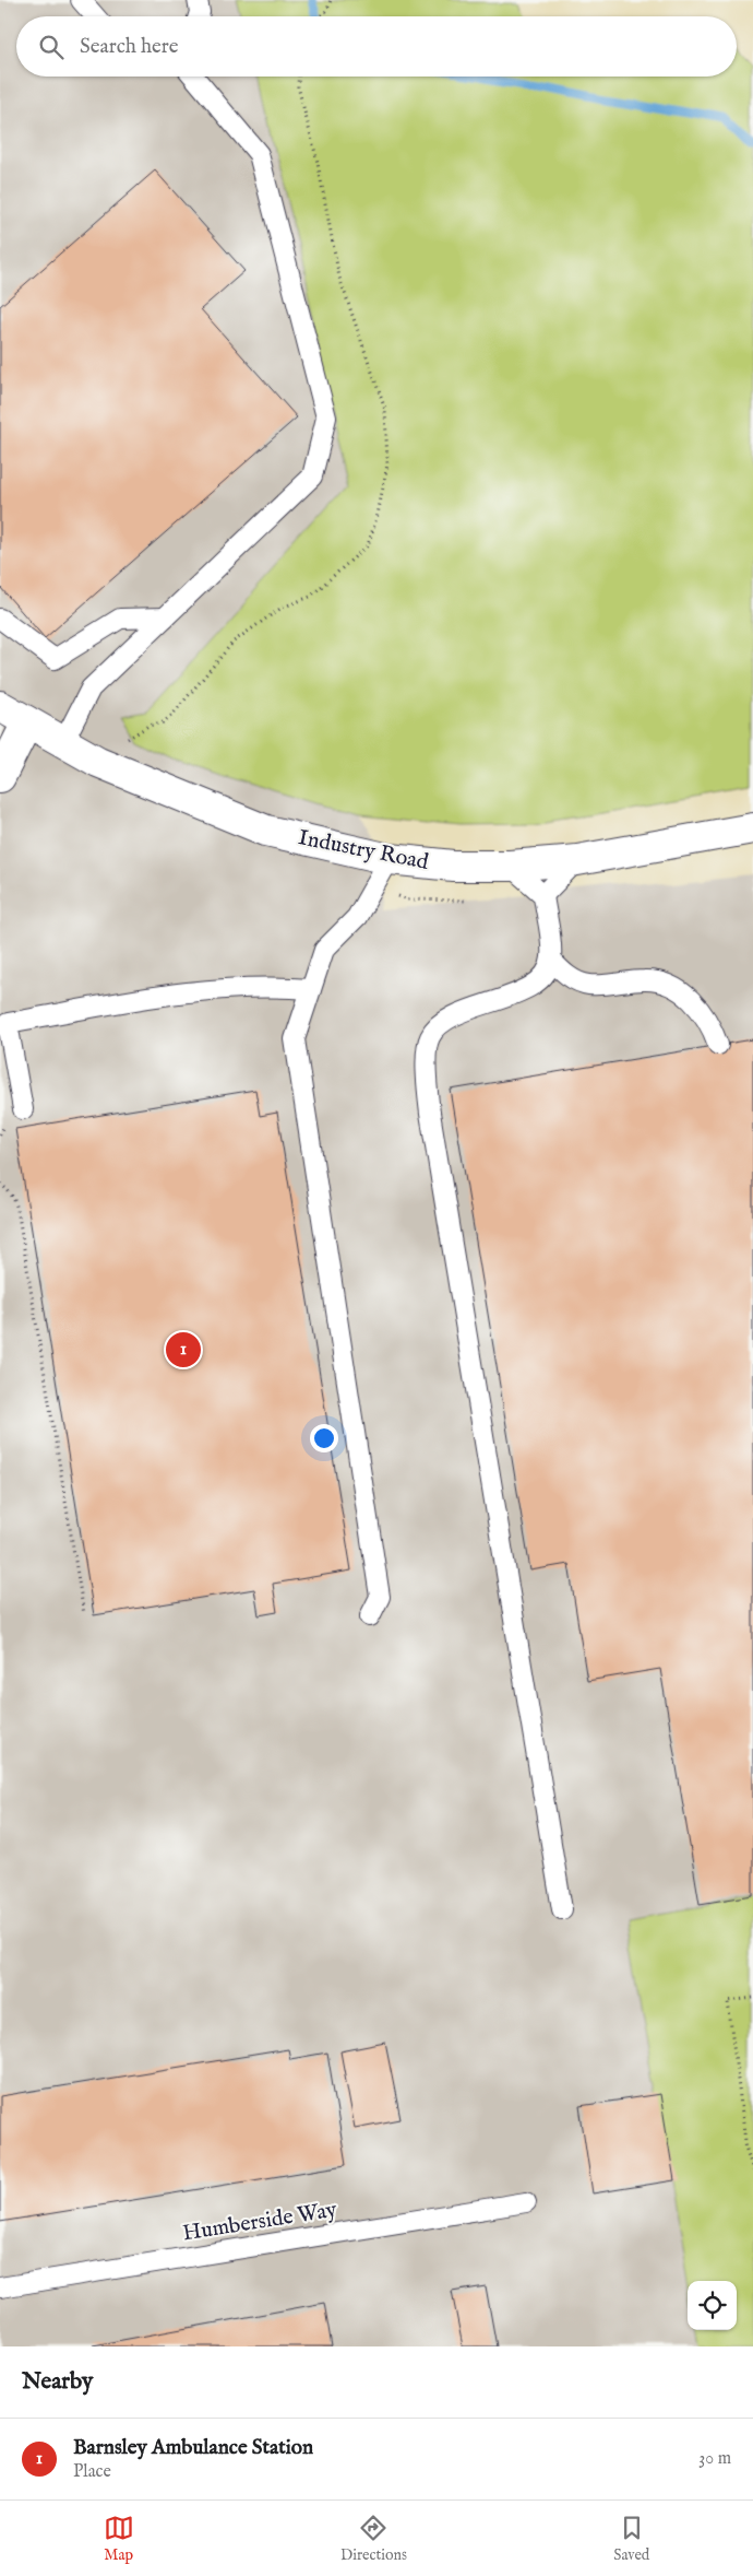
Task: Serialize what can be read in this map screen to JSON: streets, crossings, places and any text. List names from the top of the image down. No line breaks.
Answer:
{"streets":{"street":["Industry Road"],"lane":["Humberside Way"]},"page":{"search":"Search here","pins":"1","heading":"Nearby","list":[{"mark":"1","name":"Barnsley Ambulance Station","note":"Place","value":"30 m"}],"nav":["Map","Directions","Saved"]}}
